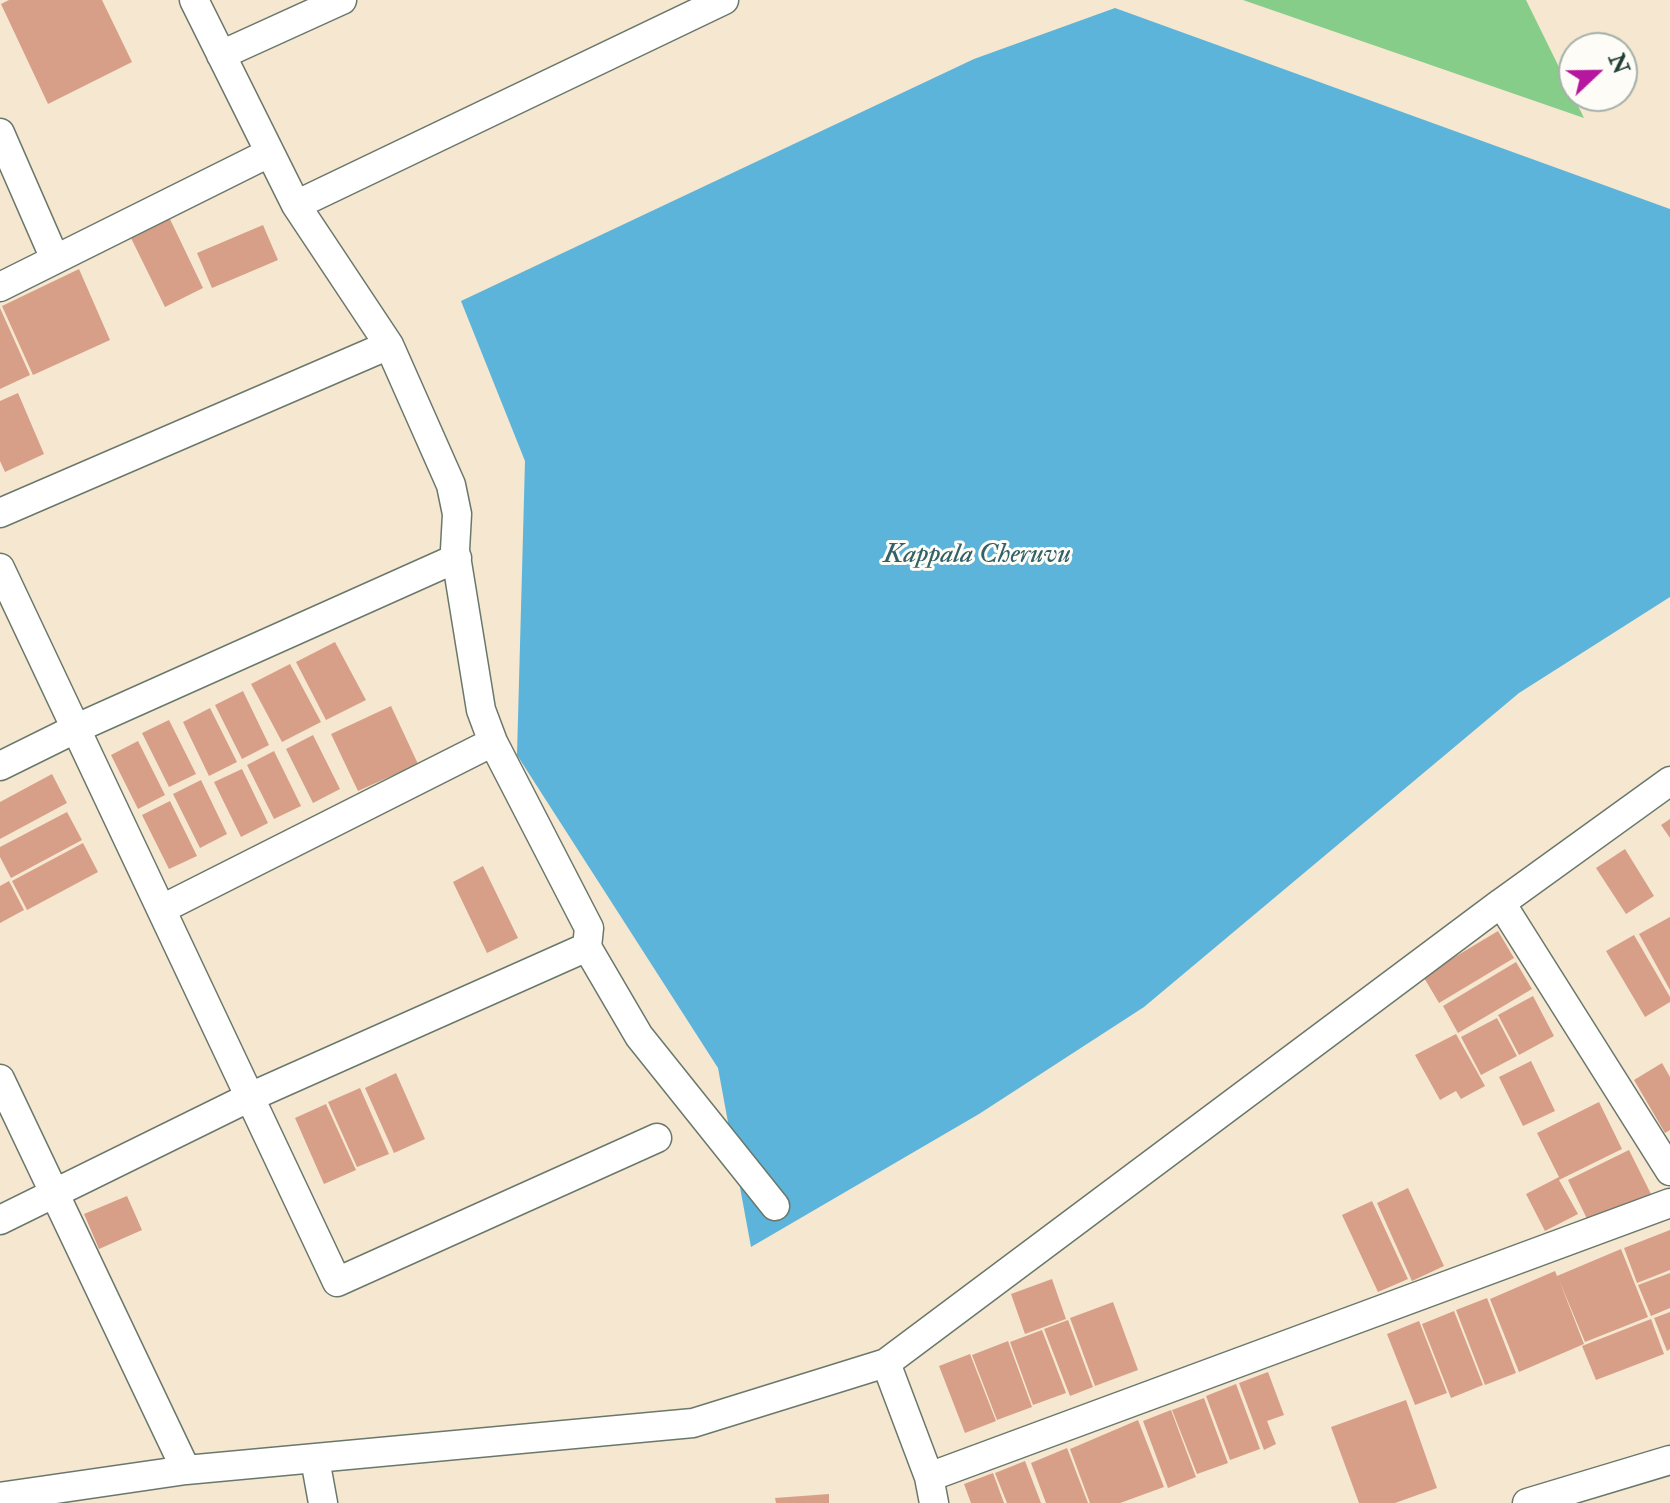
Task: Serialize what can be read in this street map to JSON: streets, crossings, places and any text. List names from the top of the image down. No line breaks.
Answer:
{"water":["Kappala Cheruvu"],"north":"right"}
